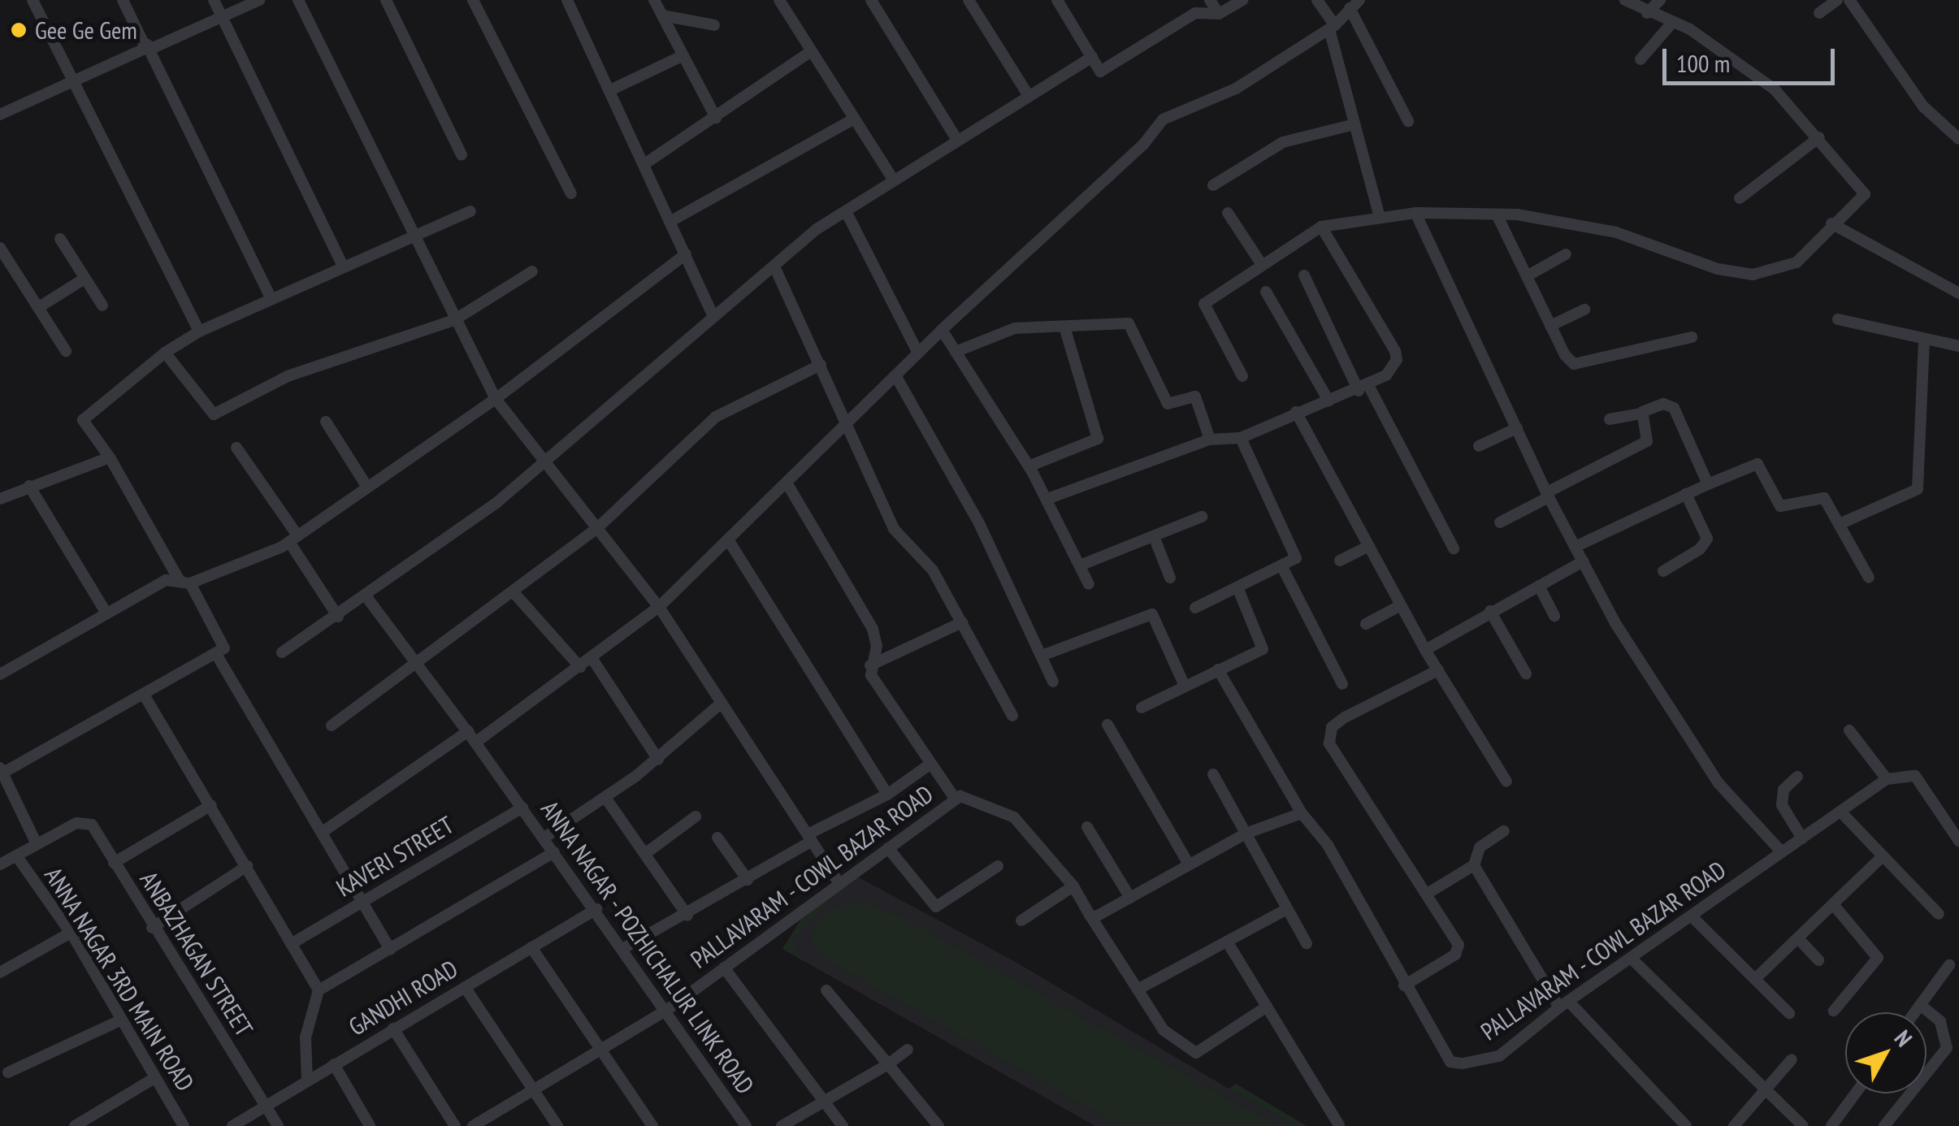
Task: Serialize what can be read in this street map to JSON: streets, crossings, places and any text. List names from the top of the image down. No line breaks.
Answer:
{"streets":{"street":["KAVERI STREET","PALLAVARAM - COWL BAZAR ROAD","ANNA NAGAR - POZHICHALUR LINK ROAD","ANBAZHAGAN STREET","ANNA NAGAR 3RD MAIN ROAD","GANDHI ROAD"]},"crossings":[["KAVERI STREET","ANNA NAGAR - POZHICHALUR LINK ROAD"],["PALLAVARAM - COWL BAZAR ROAD","ANNA NAGAR - POZHICHALUR LINK ROAD"],["ANNA NAGAR - POZHICHALUR LINK ROAD","GANDHI ROAD"],["ANBAZHAGAN STREET","GANDHI ROAD"]],"places":["Gee Ge Gem"],"scale_bar":"100 m","north":"top right"}
